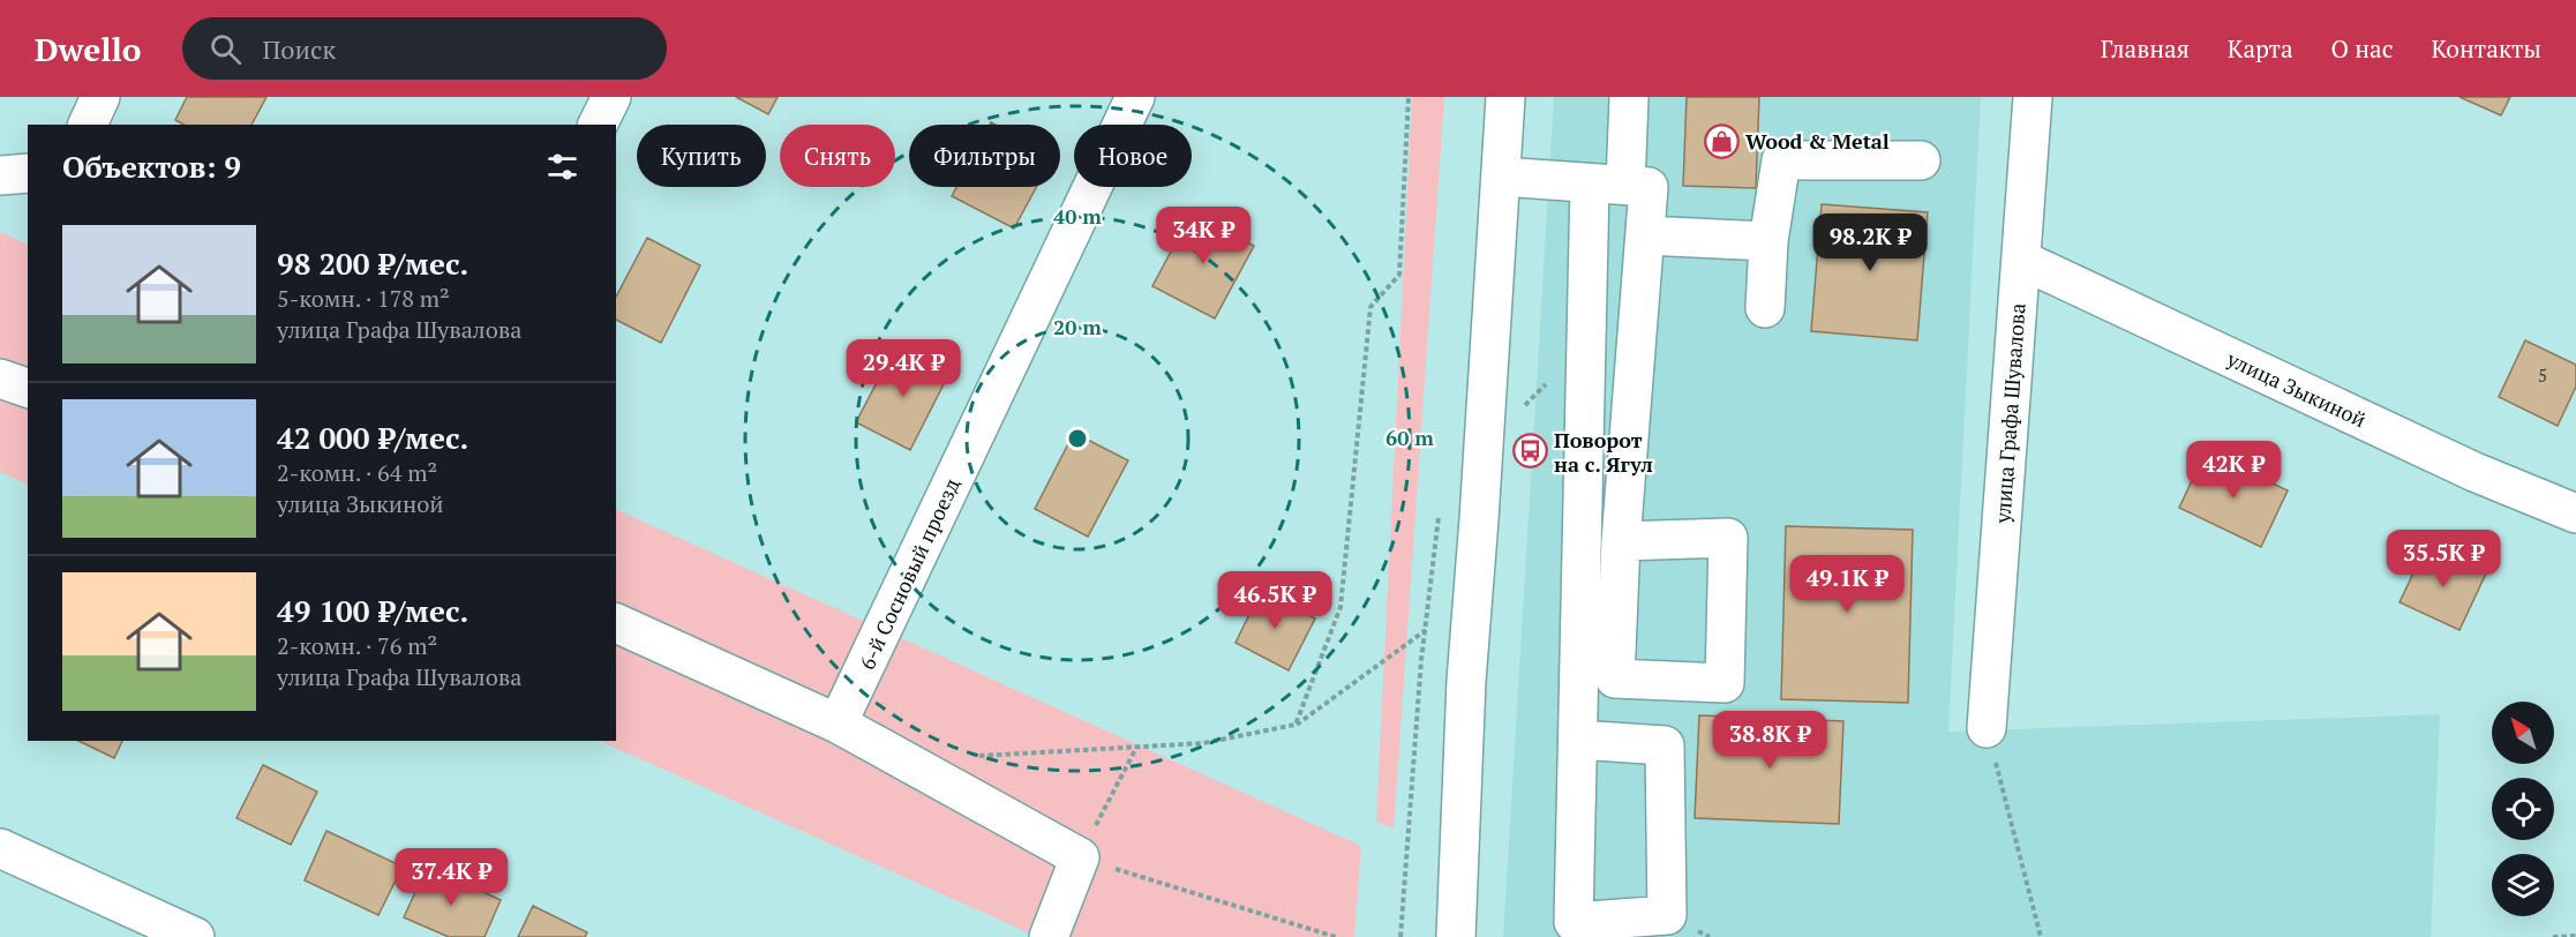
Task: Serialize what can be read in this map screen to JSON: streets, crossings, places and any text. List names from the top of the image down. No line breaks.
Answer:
{"streets":{"street":["улица Зыкиной","улица Графа Шувалова","6-й Сосновый проезд"]},"crossings":[["улица Зыкиной","улица Графа Шувалова"]],"places":{"shop":["Wood & Metal"],"bus stop":["Поворот на с. Ягул"]},"house_numbers":["5"],"north":"top left","page":{"header":"Dwello","search":"Поиск","nav":["Главная","Карта","О нас","Контакты"],"chip":["Купить","Снять","Фильтры","Новое"],"heading":"Объектов: 9","price":["34K ₽","98.2K ₽","29.4K ₽","42K ₽","35.5K ₽","49.1K ₽","46.5K ₽","38.8K ₽","37.4K ₽"],"list":[{"name":"98 200 ₽/мес.","note":"5-комн. · 178 m² · улица Графа Шувалова"},{"name":"42 000 ₽/мес.","note":"2-комн. · 64 m² · улица Зыкиной"},{"name":"49 100 ₽/мес.","note":"2-комн. · 76 m² · улица Графа Шувалова"}]},"rings":["40 m","20 m","60 m"]}
